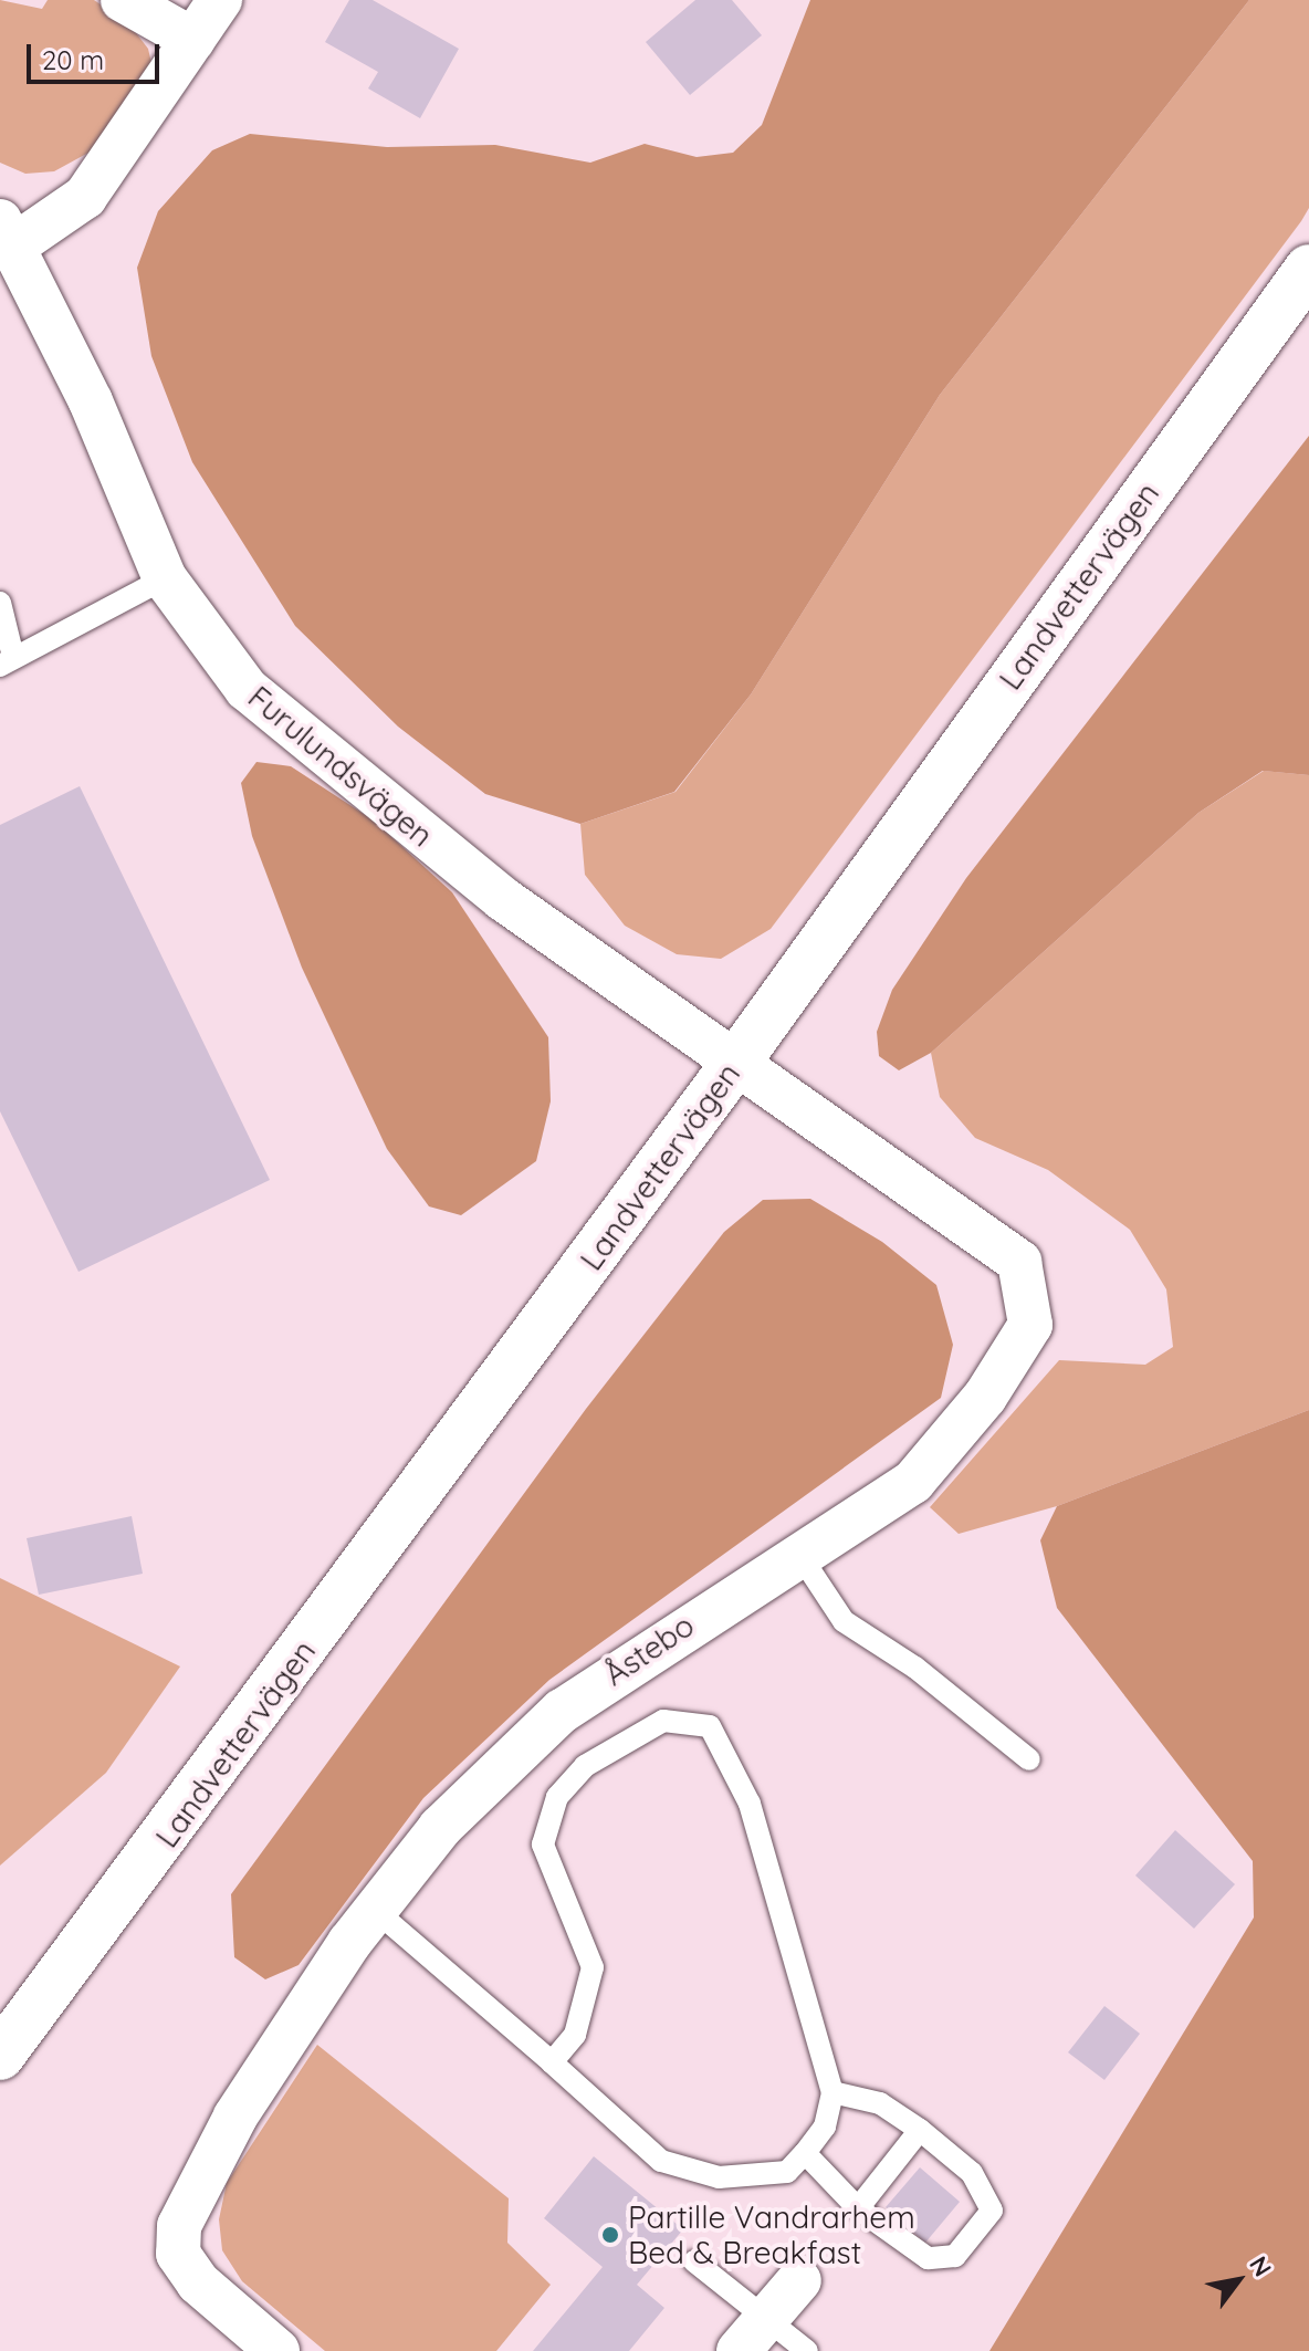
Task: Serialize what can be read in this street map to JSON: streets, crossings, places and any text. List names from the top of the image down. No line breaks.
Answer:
{"streets":{"street":["Landvettervägen","Furulundsvägen","Åstebo"]},"crossings":[["Landvettervägen","Furulundsvägen"],["Landvettervägen","Åstebo"],["Furulundsvägen","Åstebo"]],"places":["Partille Vandrarhem Bed & Breakfast"],"scale_bar":"20 m","north":"top right"}
